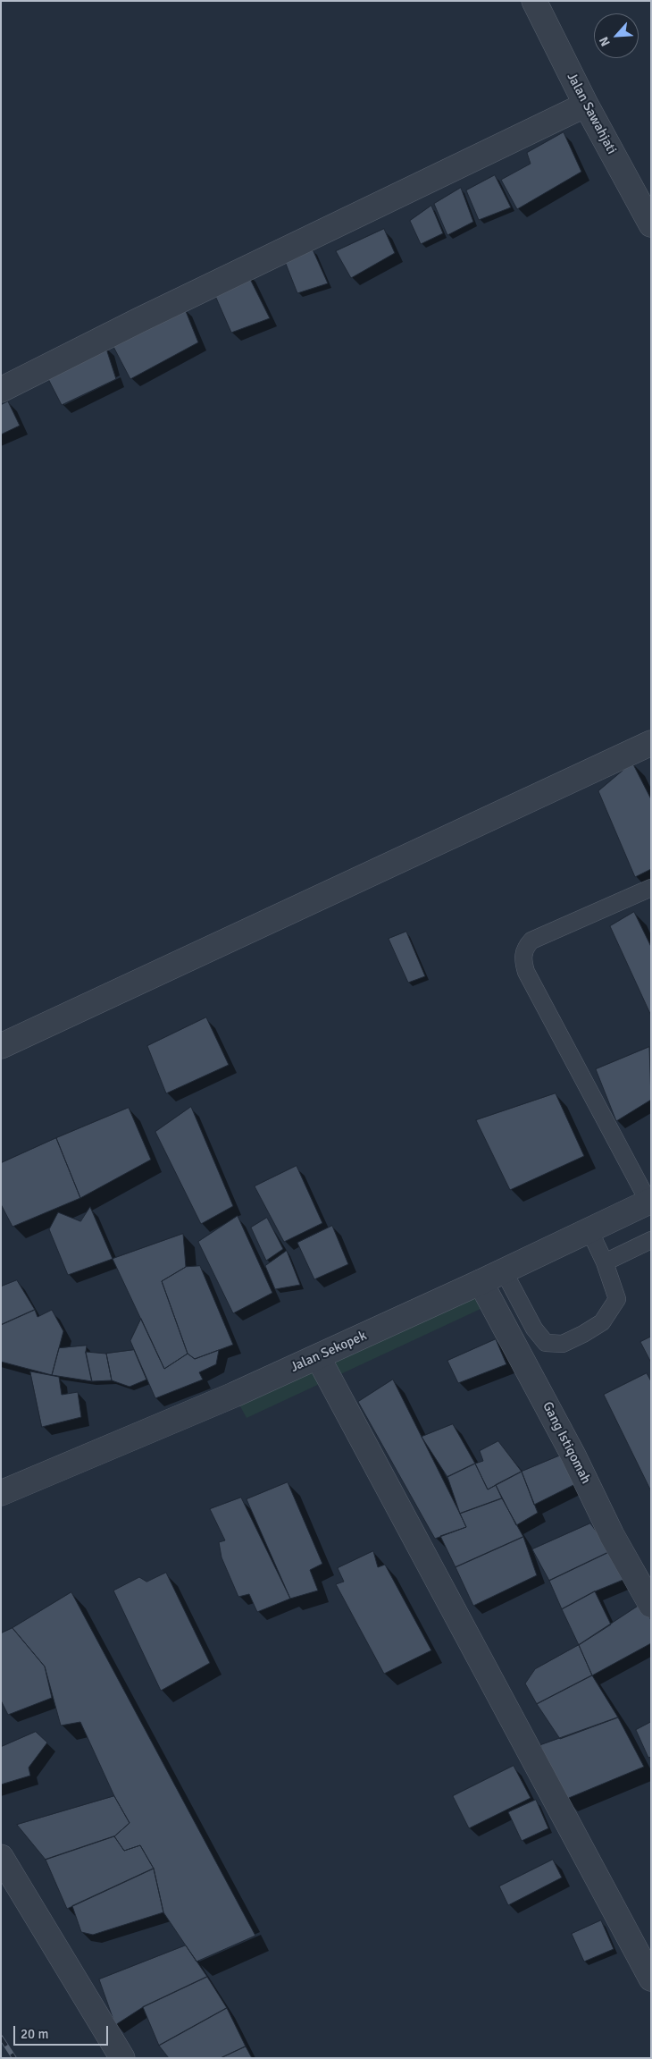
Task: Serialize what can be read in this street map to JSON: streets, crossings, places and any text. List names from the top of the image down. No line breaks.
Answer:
{"streets":{"street":["Jalan Sawahjati","Jalan Sekopek","Gang Istiqomah"]},"crossings":[["Jalan Sekopek","Gang Istiqomah"]],"scale_bar":"20 m","north":"bottom left"}
